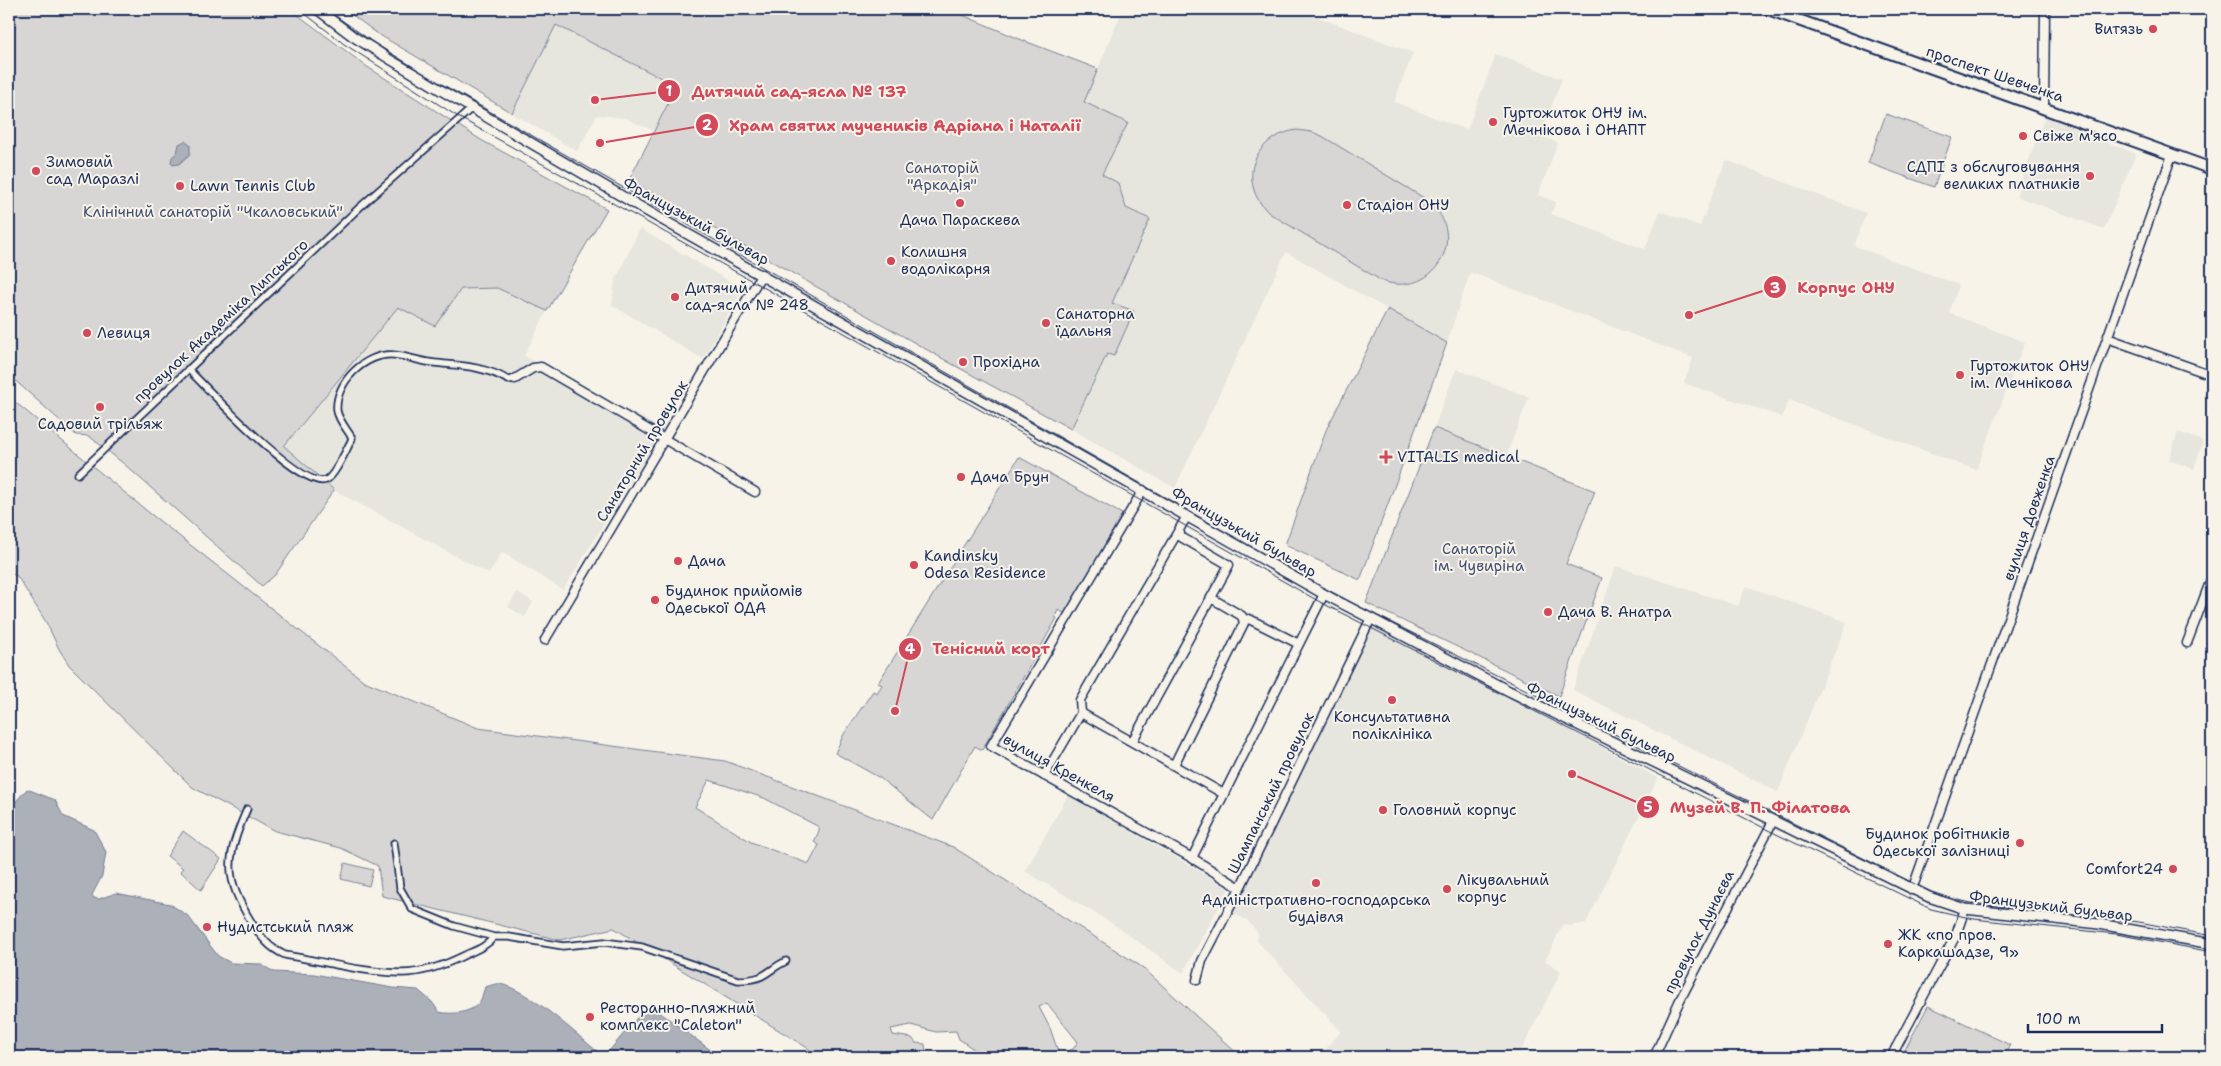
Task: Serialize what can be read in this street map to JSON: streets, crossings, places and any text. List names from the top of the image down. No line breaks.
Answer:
{"streets":{"main road":["проспект Шевченка"],"street":["Французький бульвар","провулок Академіка Липського","Санаторний провулок","вулиця Довженка","вулиця Кренкеля","Шампанський провулок","провулок Дунаєва"]},"crossings":[["проспект Шевченка","вулиця Довженка"],["Французький бульвар","провулок Академіка Липського"],["Французький бульвар","Санаторний провулок"],["Французький бульвар","вулиця Довженка"],["Французький бульвар","вулиця Кренкеля"],["Французький бульвар","Шампанський провулок"],["Французький бульвар","провулок Дунаєва"],["вулиця Кренкеля","Шампанський провулок"]],"parks":["Санаторій \"Аркадія\"","Клінічний санаторій \"Чкаловський\"","Санаторій ім. Чувиріна"],"places":{"other":["Витязь","Дитячий сад-ясла № 137","Гуртожиток ОНУ ім. Мечнікова і ОНАПТ","Свіже м'ясо","Храм святих мучеників Адріана і Наталії","Зимовий сад Маразлі","СДПІ з обслуговування великих платників","Lawn Tennis Club","Дача Параскева","Стадіон ОНУ","Колишня водолікарня","Дитячий сад-ясла № 248","Корпус ОНУ","Санаторна їдальня","Левиця","Прохідна","Гуртожиток ОНУ ім. Мечнікова","Садовий трільяж","Дача Брун","Дача","Kandinsky Odesa Residence","Будинок прийомів Одеської ОДА","Дача В. Анатра","Консультативна поліклініка","Тенісний корт","Музей В. П. Філатова","Головний корпус","Будинок робітників Одеської залізниці","Comfort24","Адміністративно-господарська будівля","Лікувальний корпус","Нудистський пляж","ЖК «по пров. Каркашадзе, 9»","Ресторанно-пляжний комплекс \"Caleton\""],"health":["VITALIS medical"]},"scale_bar":"100 m"}
